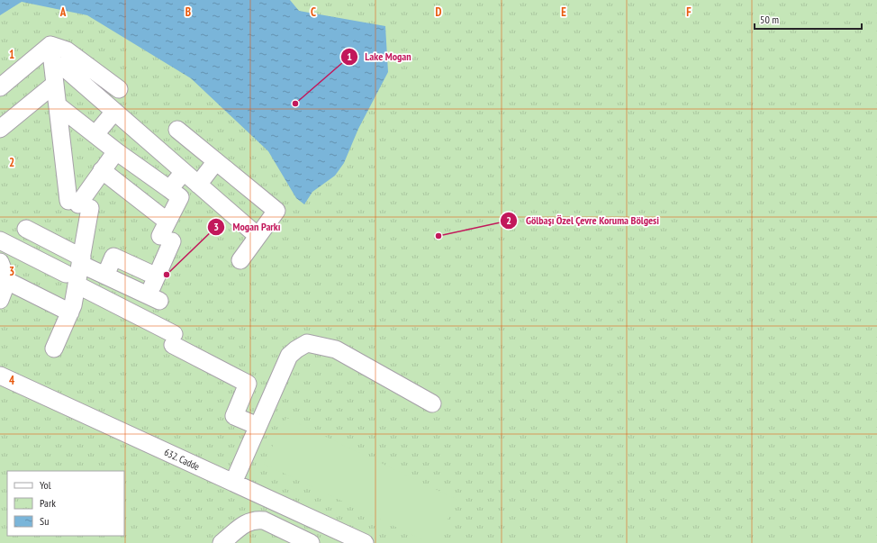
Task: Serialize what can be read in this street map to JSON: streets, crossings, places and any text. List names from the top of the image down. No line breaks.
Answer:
{"streets":{"street":["632. Cadde"]},"places":["Lake Mogan","Gölbaşı Özel Çevre Koruma Bölgesi","Mogan Parkı"],"legend":["Yol","Park","Su"],"scale_bar":"50 m","grid":{"columns":["A","B","C","D","E","F"],"rows":["1","2","3","4"]}}
